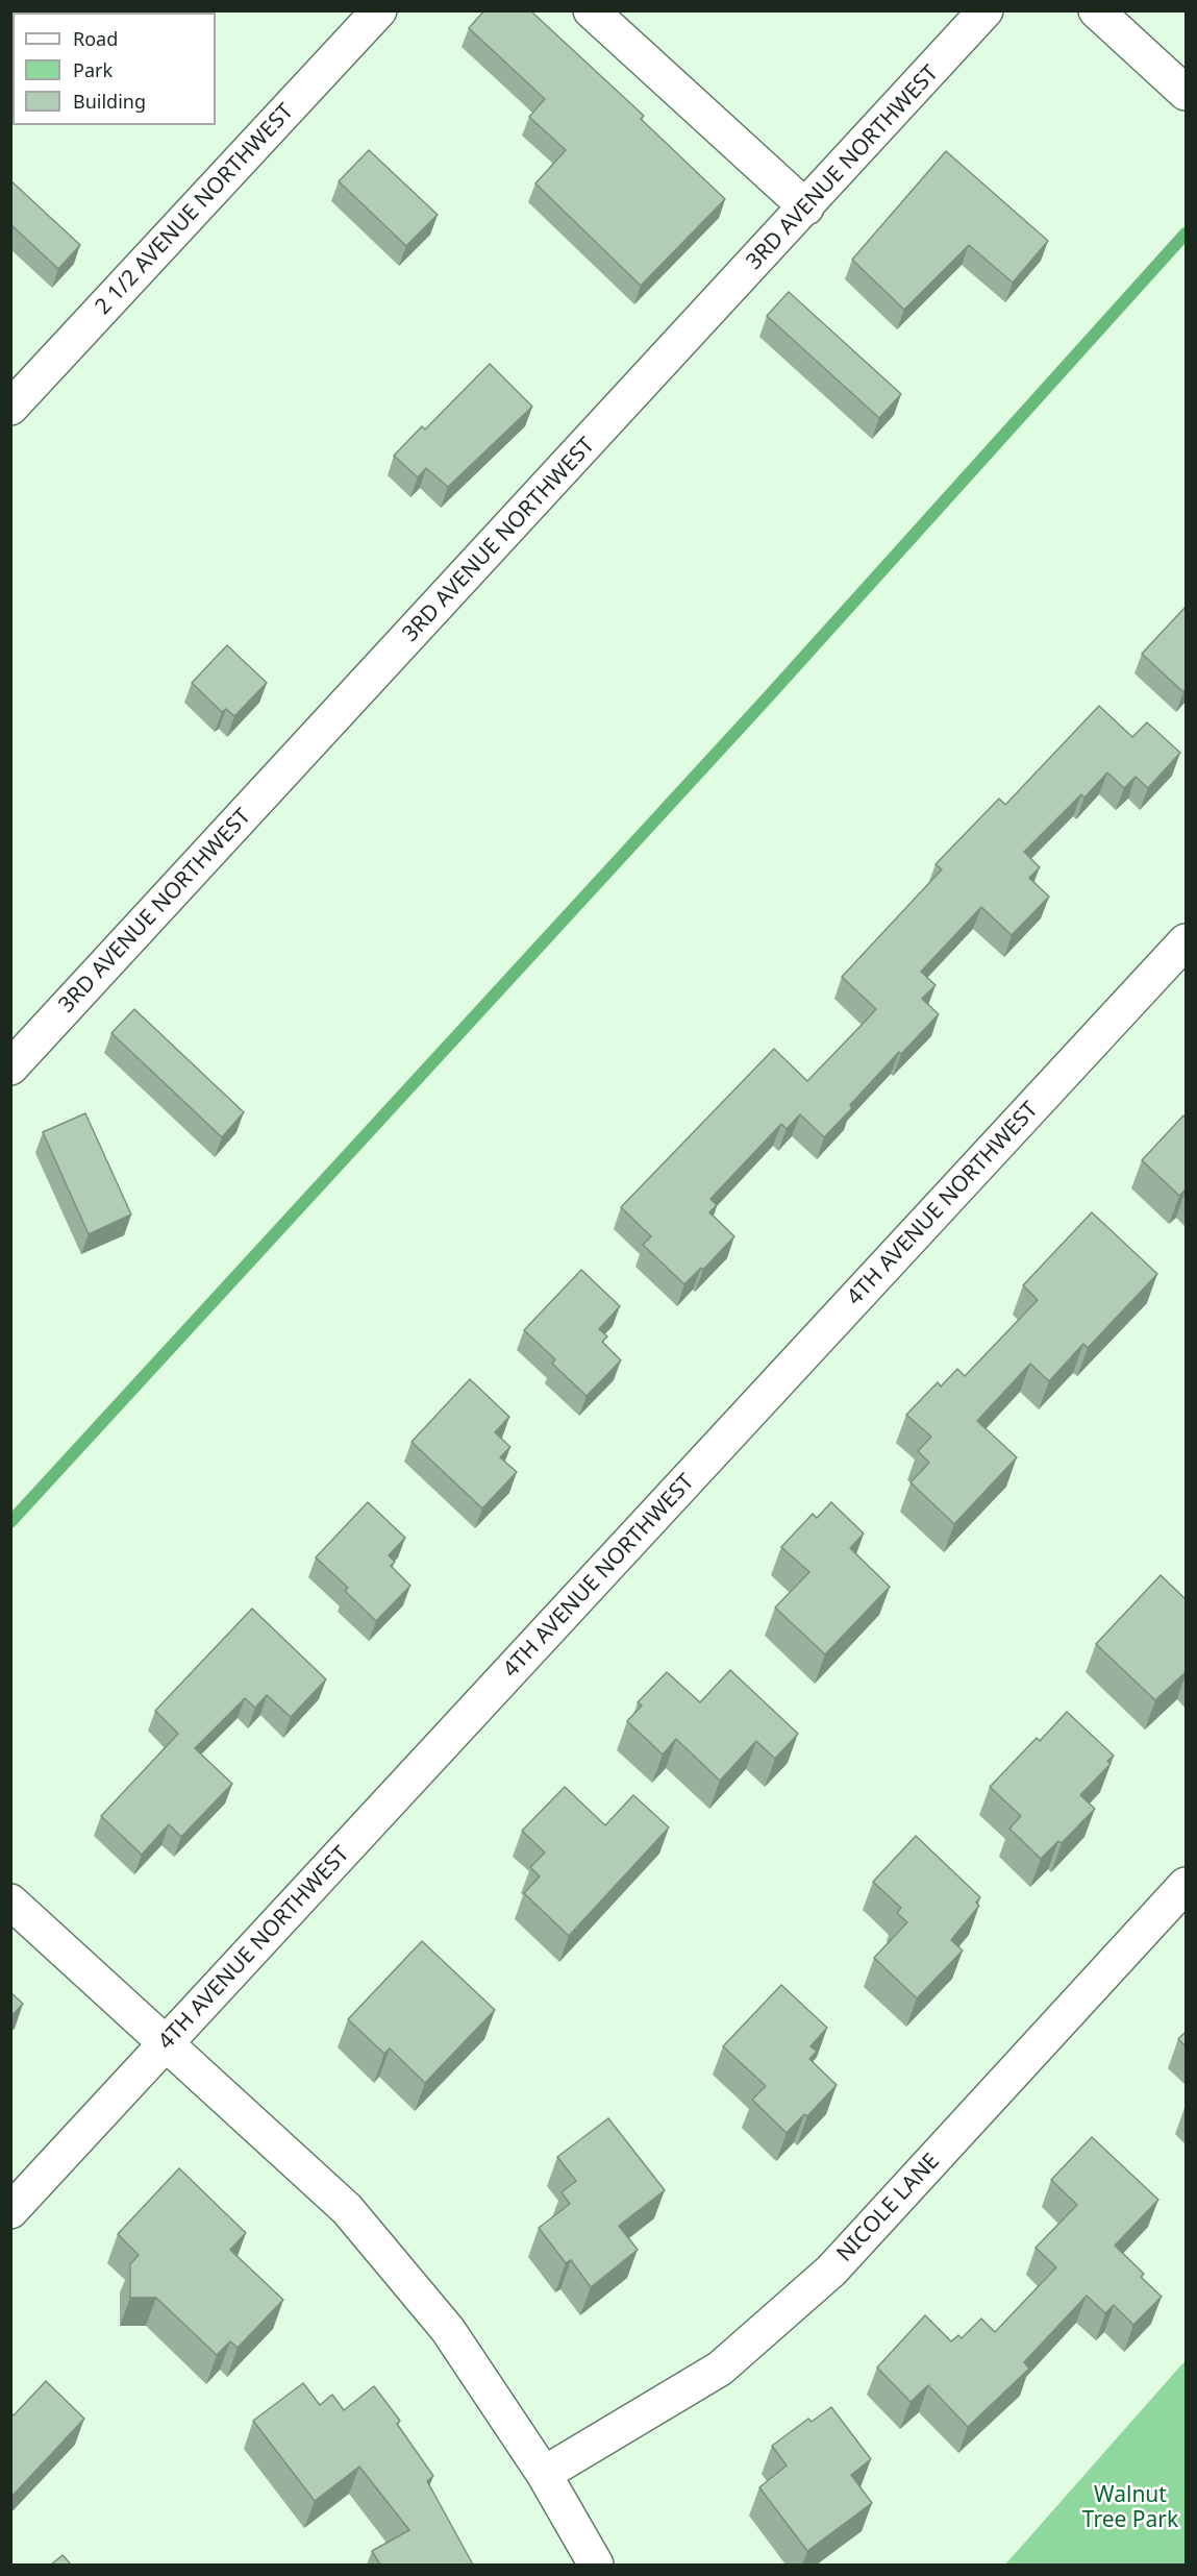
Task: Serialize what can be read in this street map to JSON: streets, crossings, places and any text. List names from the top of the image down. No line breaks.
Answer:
{"streets":{"street":["3RD AVENUE NORTHWEST","2 1/2 AVENUE NORTHWEST","4TH AVENUE NORTHWEST","NICOLE LANE"]},"parks":["Walnut Tree Park"],"legend":["Road","Park","Building"]}
